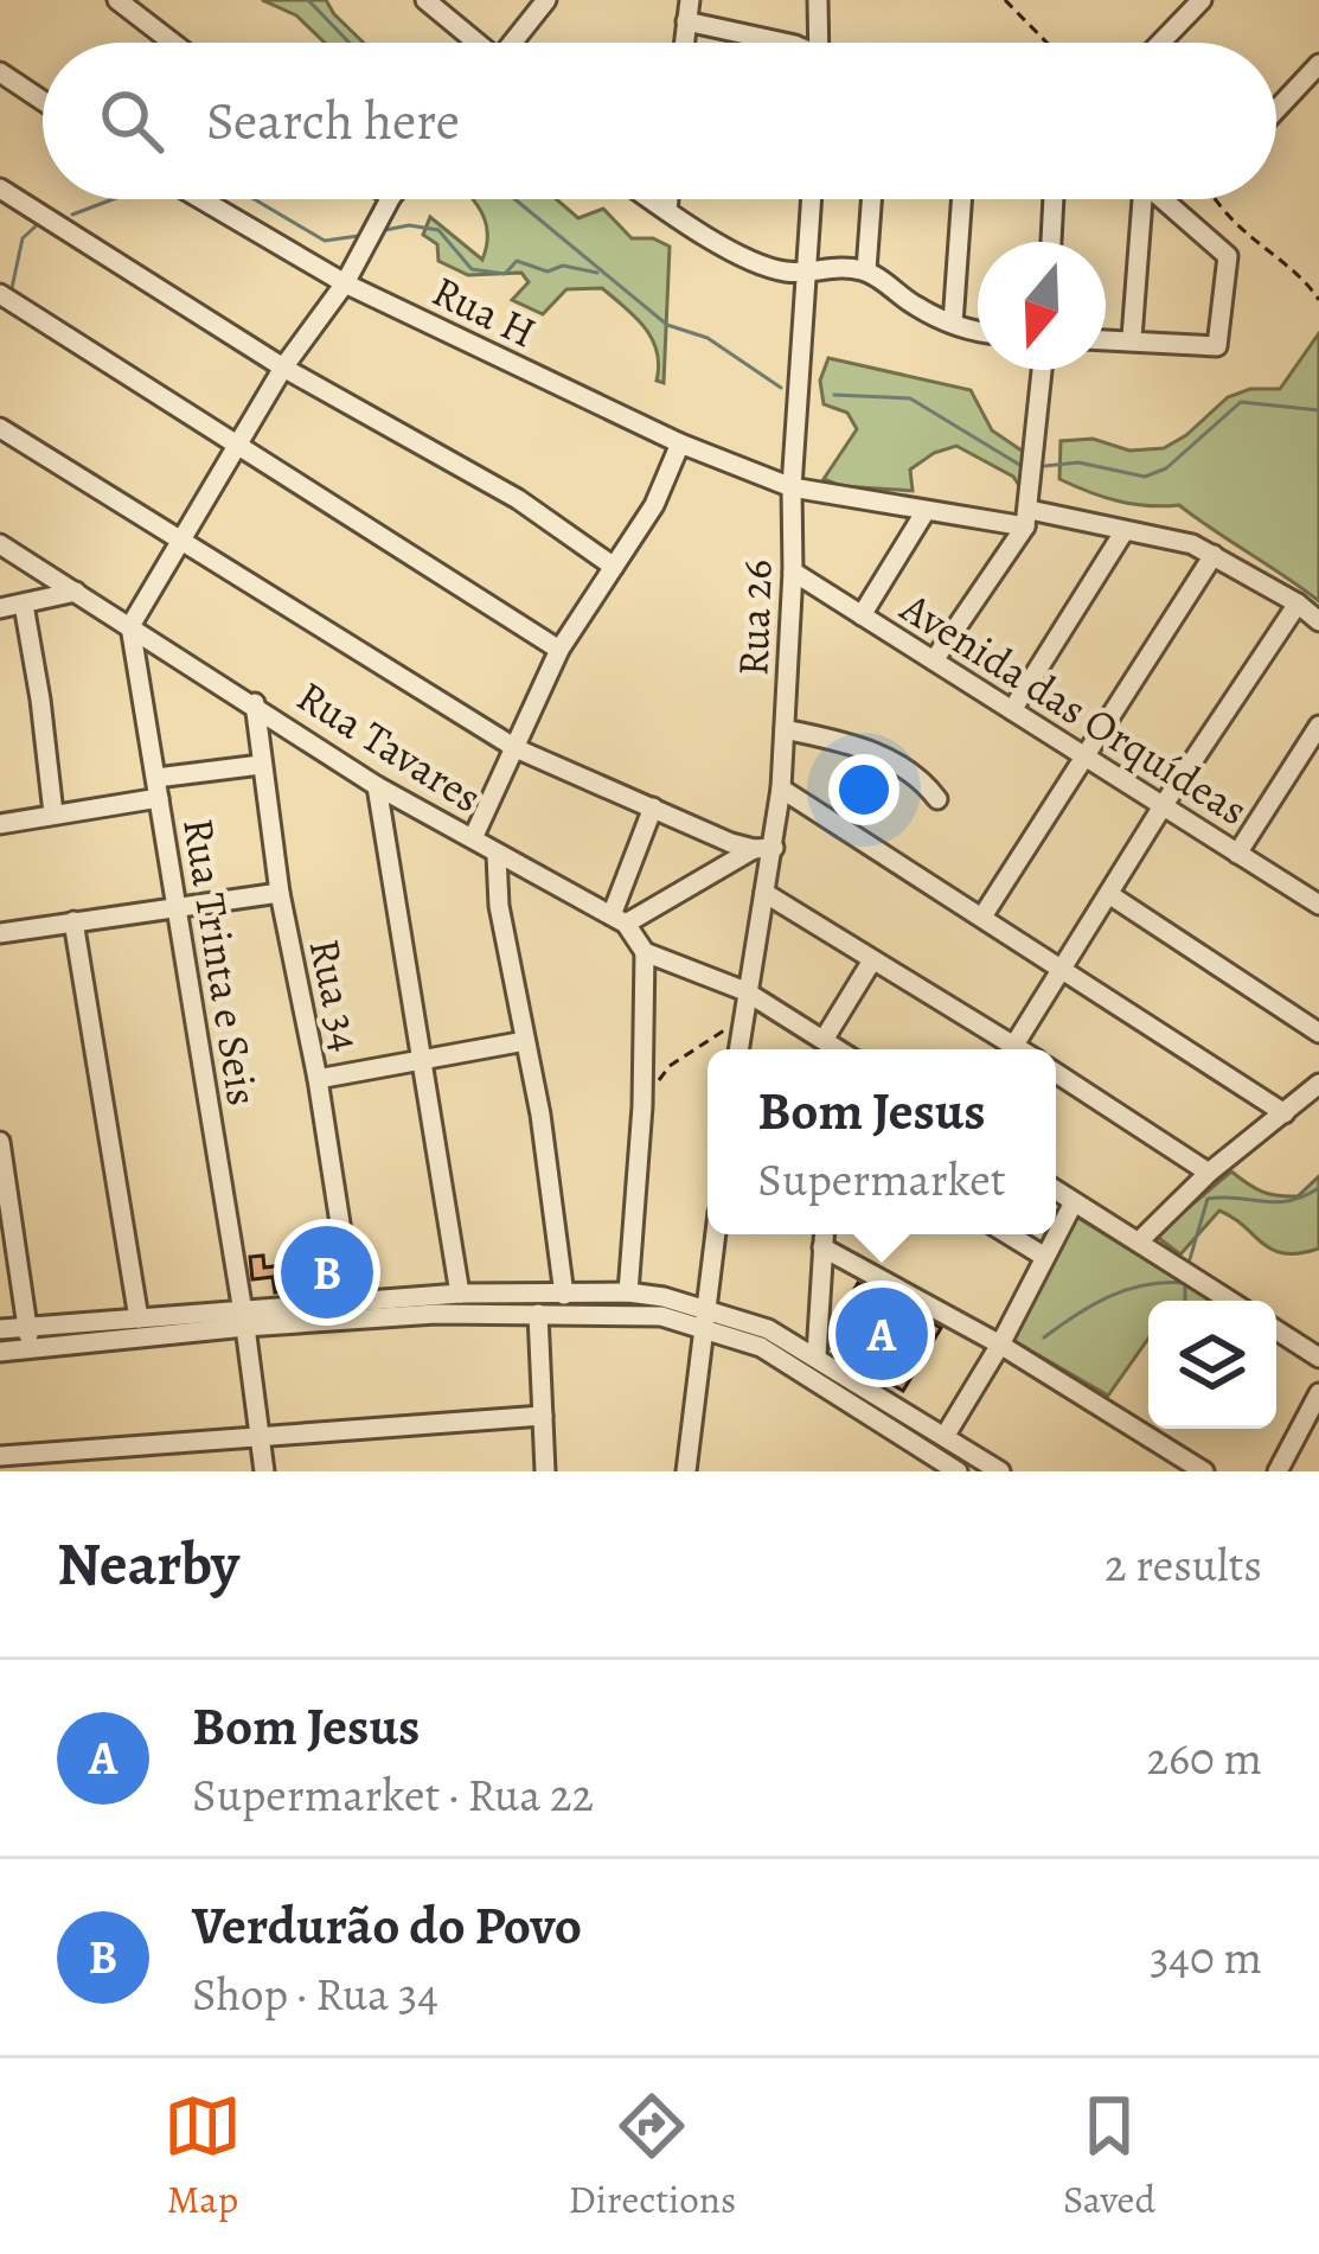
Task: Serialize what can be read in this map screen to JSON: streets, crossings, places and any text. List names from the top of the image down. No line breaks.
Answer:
{"streets":{"street":["Rua H","Rua 26","Avenida das Orquídeas","Rua Tavares","Rua Trinta e Seis","Rua 34"]},"crossings":[["Rua H","Rua 26"],["Rua 26","Avenida das Orquídeas"],["Rua Tavares","Rua Trinta e Seis"],["Rua Tavares","Rua 34"]],"north":"bottom","page":{"search":"Search here","popup":["Bom Jesus","Supermarket"],"pins":["B","A"],"heading":["Nearby","2 results"],"list":[{"mark":"A","name":"Bom Jesus","note":"Supermarket · Rua 22","value":"260 m"},{"mark":"B","name":"Verdurão do Povo","note":"Shop · Rua 34","value":"340 m"}],"nav":["Map","Directions","Saved"]}}
